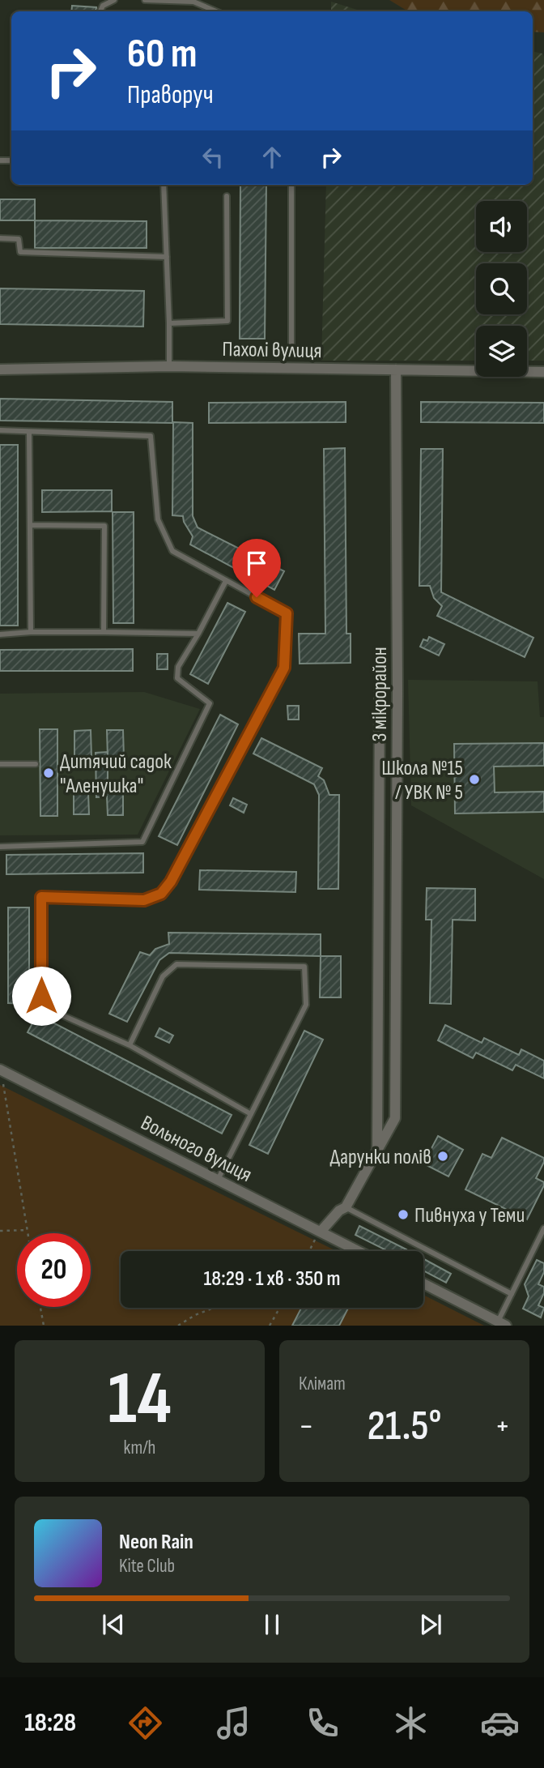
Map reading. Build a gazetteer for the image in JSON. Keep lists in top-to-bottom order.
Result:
{
  "streets": {
    "street": ["Пахолі вулиця", "3 мікрорайон", "Вольного вулиця"]
  },
  "crossings": [
    ["Пахолі вулиця", "3 мікрорайон"],
    ["3 мікрорайон", "Вольного вулиця"]
  ],
  "places": [
    "Дитячий садок \"Аленушка\"",
    "Школа №15 / УВК № 5",
    "Дарунки полів",
    "Пивнуха у Теми"
  ],
  "page": {
    "turn": ["60 m", "Праворуч"],
    "limit": "20",
    "trip": "18:29 · 1 хв · 350 m",
    "tile": [
      ["14", "km/h"],
      "Клімат"
    ],
    "heat": ["−", "21.5°", "+"],
    "song": ["Neon Rain", "Kite Club"],
    "tabs": "18:28"
  }
}
